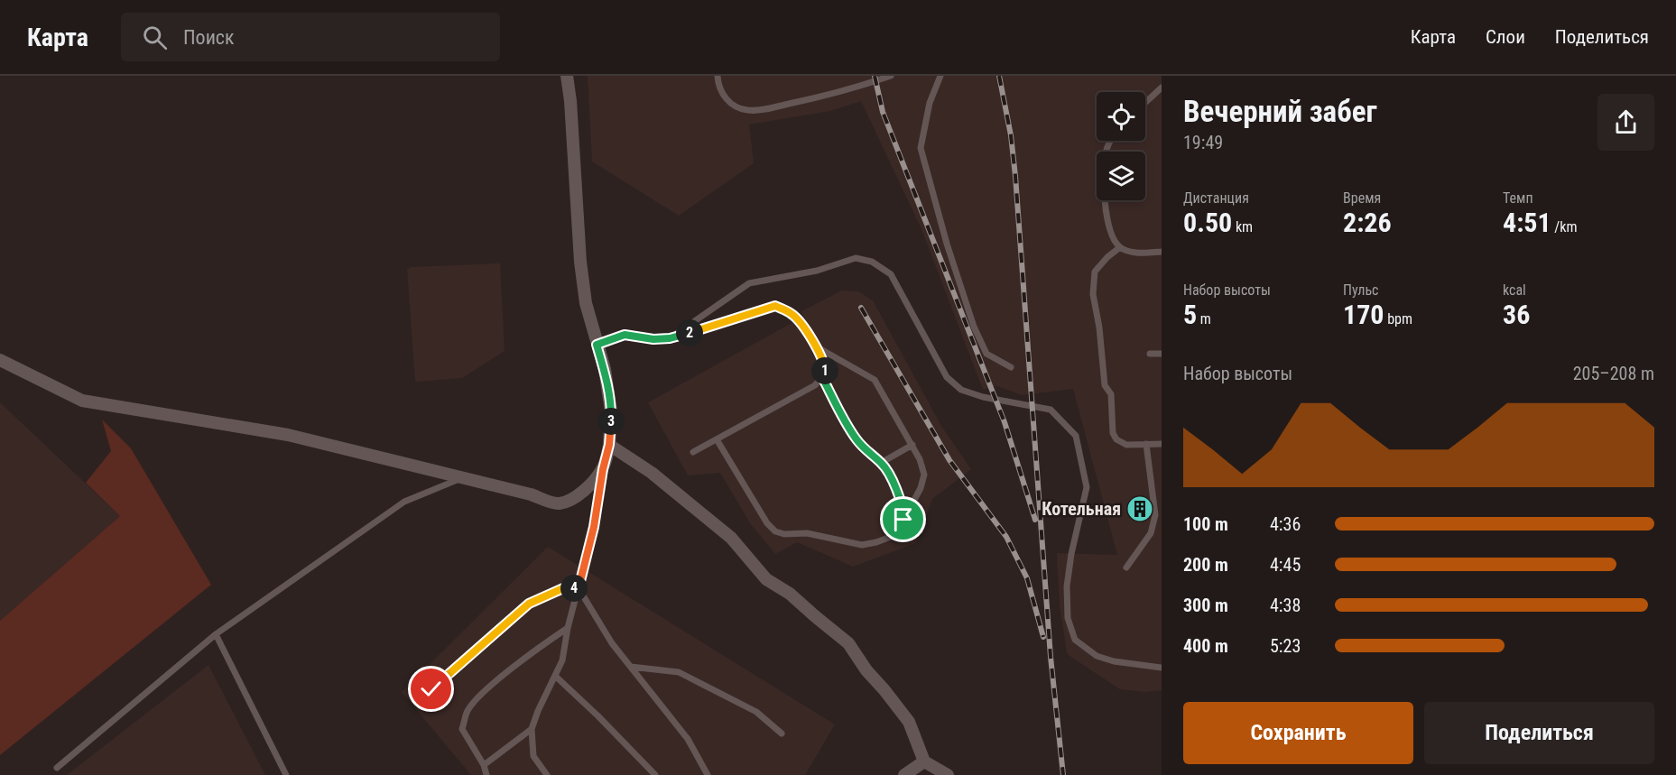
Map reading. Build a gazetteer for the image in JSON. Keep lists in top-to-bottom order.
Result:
{
  "places": {
    "building": ["Котельная"]
  },
  "page": {
    "header": "Карта",
    "search": "Поиск",
    "nav": ["Карта", "Слои", "Поделиться"],
    "heading": ["Вечерний забег", "19:49"],
    "stats": [
      ["Дистанция", "0.50 km"],
      ["Время", "2:26"],
      ["Темп", "4:51 /km"],
      ["Набор высоты", "5 m"],
      ["Пульс", "170 bpm"],
      ["kcal", "36"]
    ],
    "pins": [
      "2",
      "1",
      "3",
      "4"
    ],
    "chart": ["Набор высоты", "205–208 m"],
    "list": [
      {
        "name": "100 m",
        "note": "4:36"
      },
      {
        "name": "200 m",
        "note": "4:45"
      },
      {
        "name": "300 m",
        "note": "4:38"
      },
      {
        "name": "400 m",
        "note": "5:23"
      }
    ],
    "buttons": ["Сохранить", "Поделиться"]
  }
}
